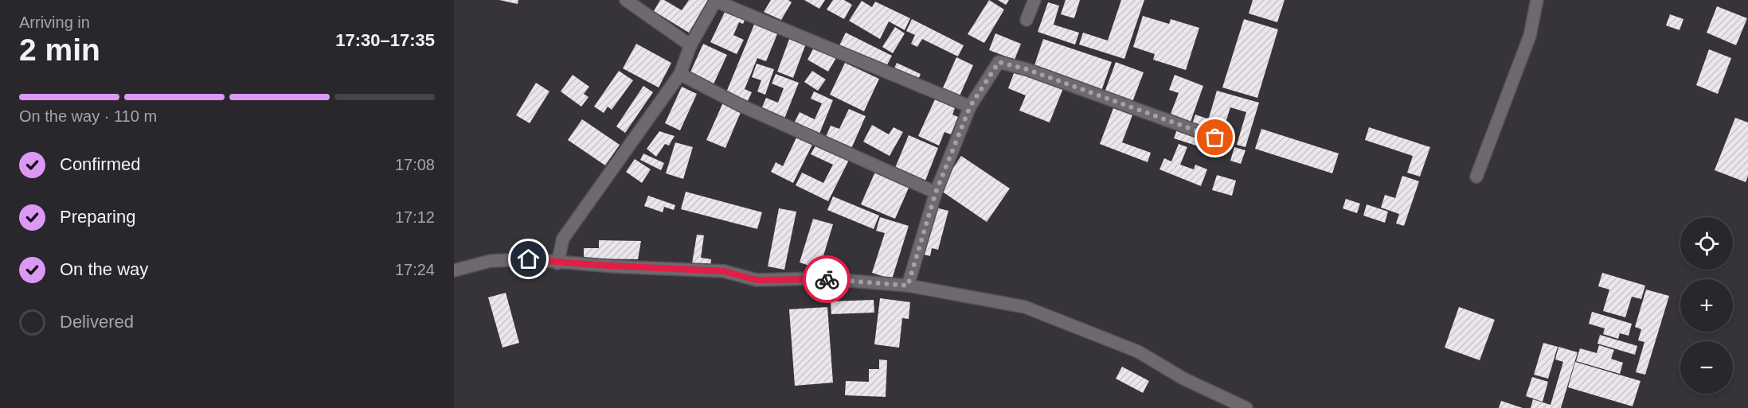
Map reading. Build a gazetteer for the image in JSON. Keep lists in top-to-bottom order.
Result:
{
  "page": {
    "heading": ["2 min", "Arriving in", "17:30–17:35"],
    "bar": "On the way · 110 m",
    "list": [
      ["Confirmed", "17:08"],
      ["Preparing", "17:12"],
      ["On the way", "17:24"],
      "Delivered"
    ],
    "map_buttons": ["+", "−"]
  }
}
